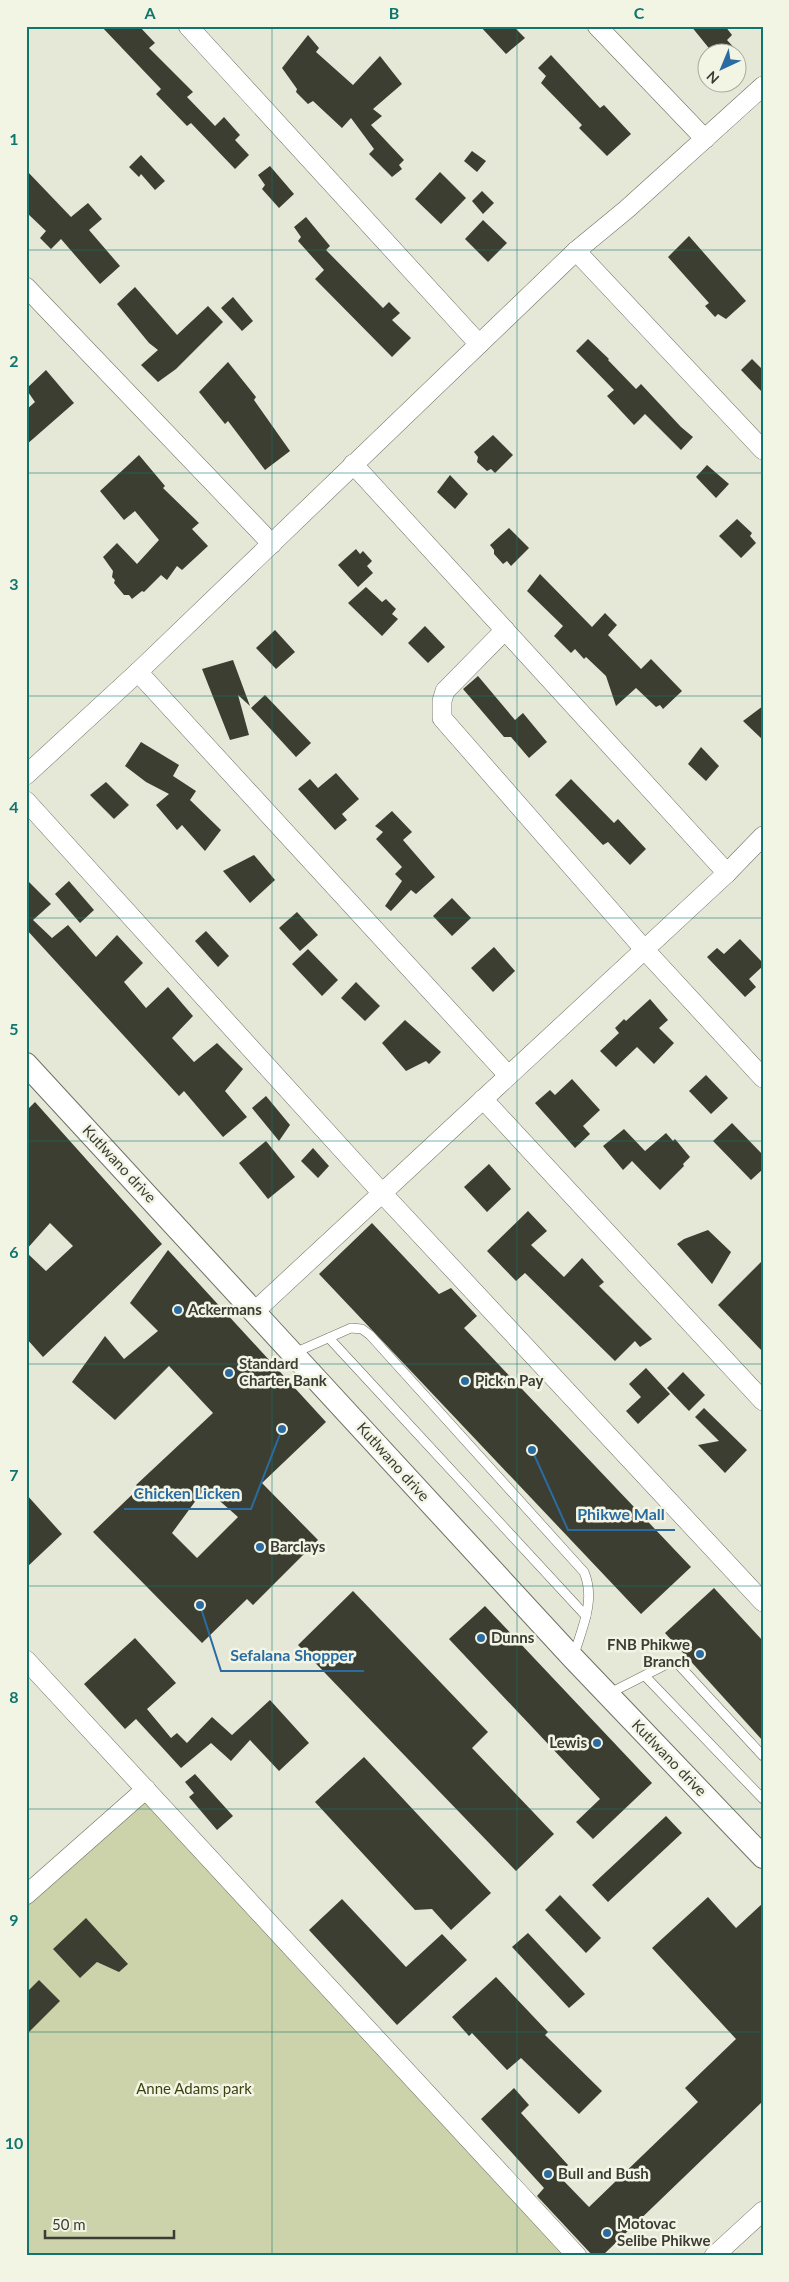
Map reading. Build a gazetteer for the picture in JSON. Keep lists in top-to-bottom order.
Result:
{
  "streets": {
    "street": ["Kutlwano drive"]
  },
  "parks": ["Anne Adams park"],
  "places": [
    "Ackermans",
    "Standard Charter Bank",
    "Pick n Pay",
    "Chicken Licken",
    "Phikwe Mall",
    "Barclays",
    "Sefalana Shopper",
    "Dunns",
    "FNB Phikwe Branch",
    "Lewis",
    "Bull and Bush",
    "Motovac Selibe Phikwe"
  ],
  "scale_bar": "50 m",
  "north": "bottom left",
  "grid": {
    "columns": ["A", "B", "C"],
    "rows": [
      "1",
      "2",
      "3",
      "4",
      "5",
      "6",
      "7",
      "8",
      "9",
      "10"
    ]
  }
}
